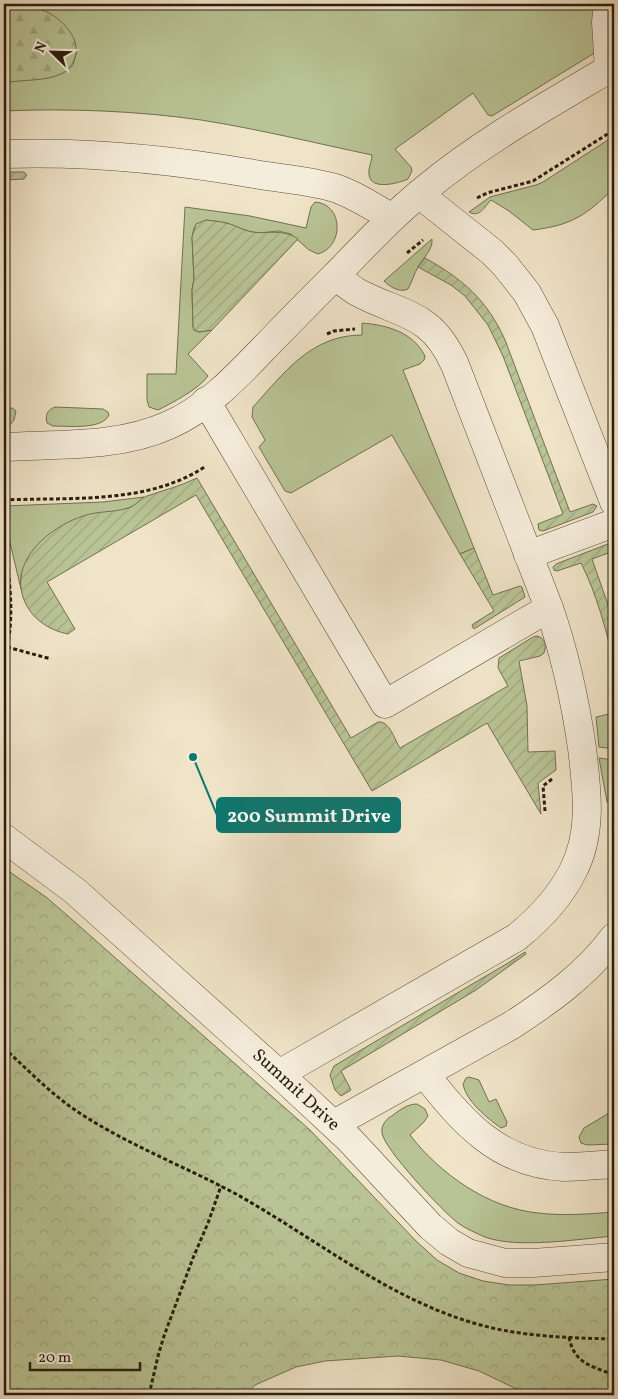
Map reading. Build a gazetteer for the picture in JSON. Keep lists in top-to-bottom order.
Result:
{
  "streets": {
    "street": ["Summit Drive"]
  },
  "places": ["200 Summit Drive"],
  "scale_bar": "20 m",
  "north": "top left"
}
